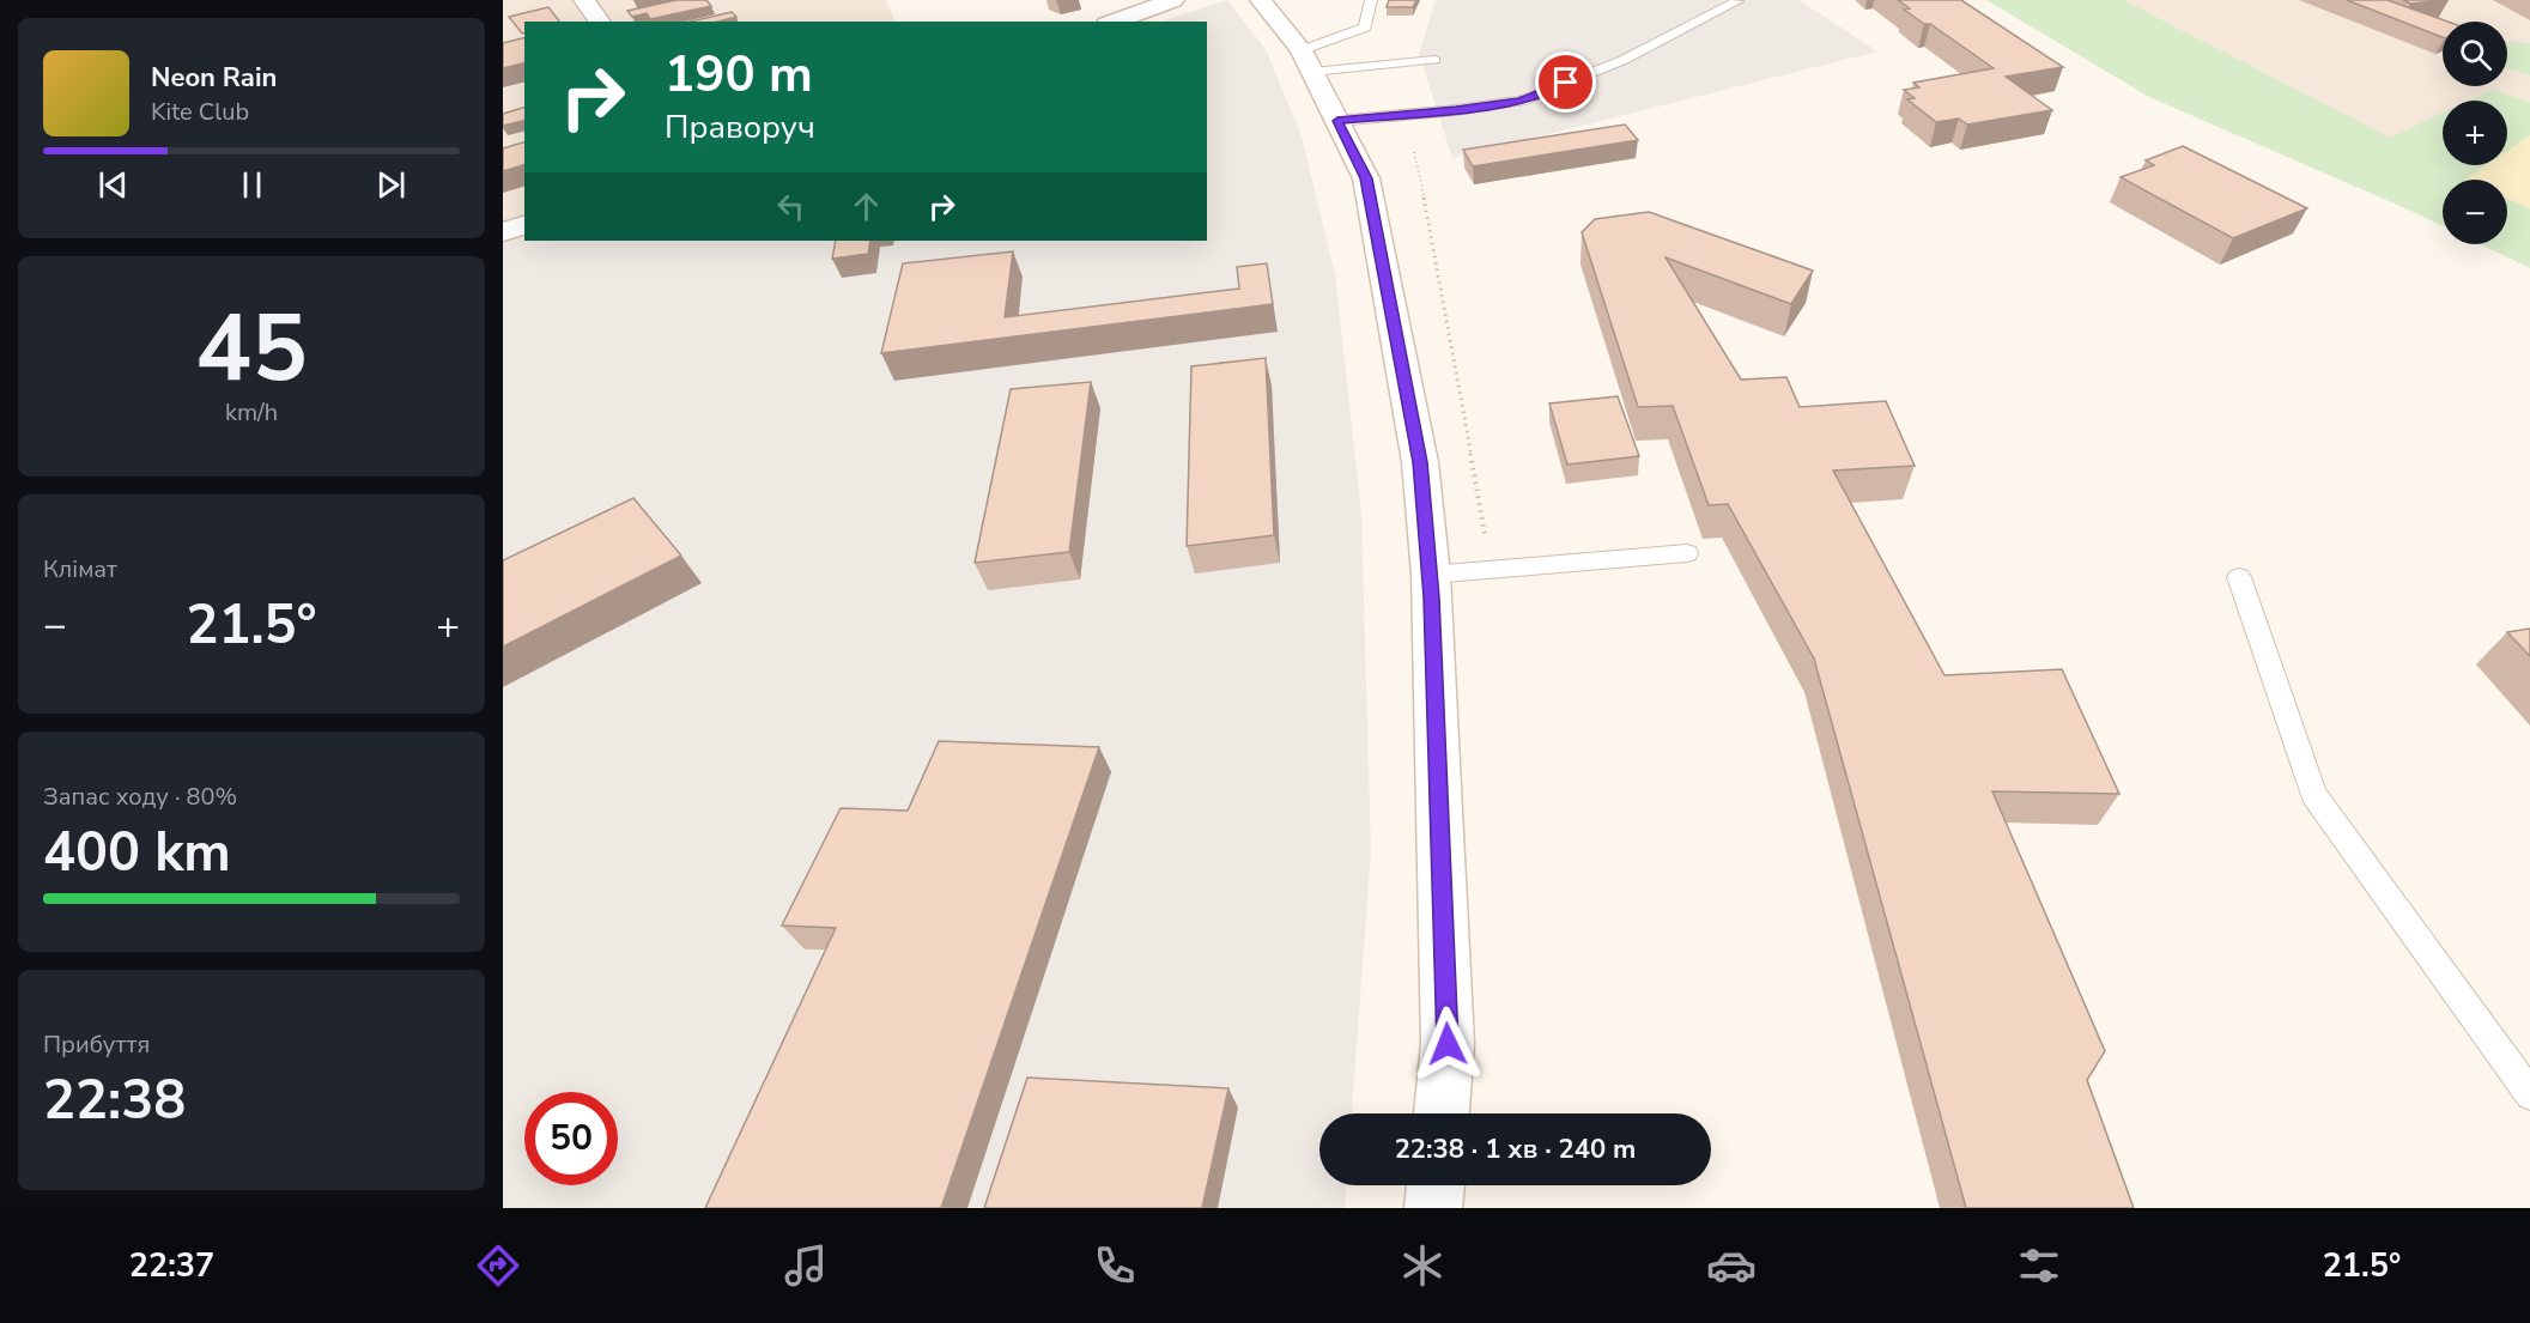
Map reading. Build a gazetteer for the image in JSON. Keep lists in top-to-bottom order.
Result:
{
  "page": {
    "map_buttons": ["+", "−"],
    "turn": ["190 m", "Праворуч"],
    "song": ["Neon Rain", "Kite Club"],
    "tile": [
      ["45", "km/h"],
      "Клімат",
      ["Запас ходу · 80%", "400 km"],
      ["Прибуття", "22:38"]
    ],
    "heat": ["−", "21.5°", "+"],
    "limit": "50",
    "trip": "22:38 · 1 хв · 240 m",
    "tabs": ["22:37", "21.5°"]
  }
}
